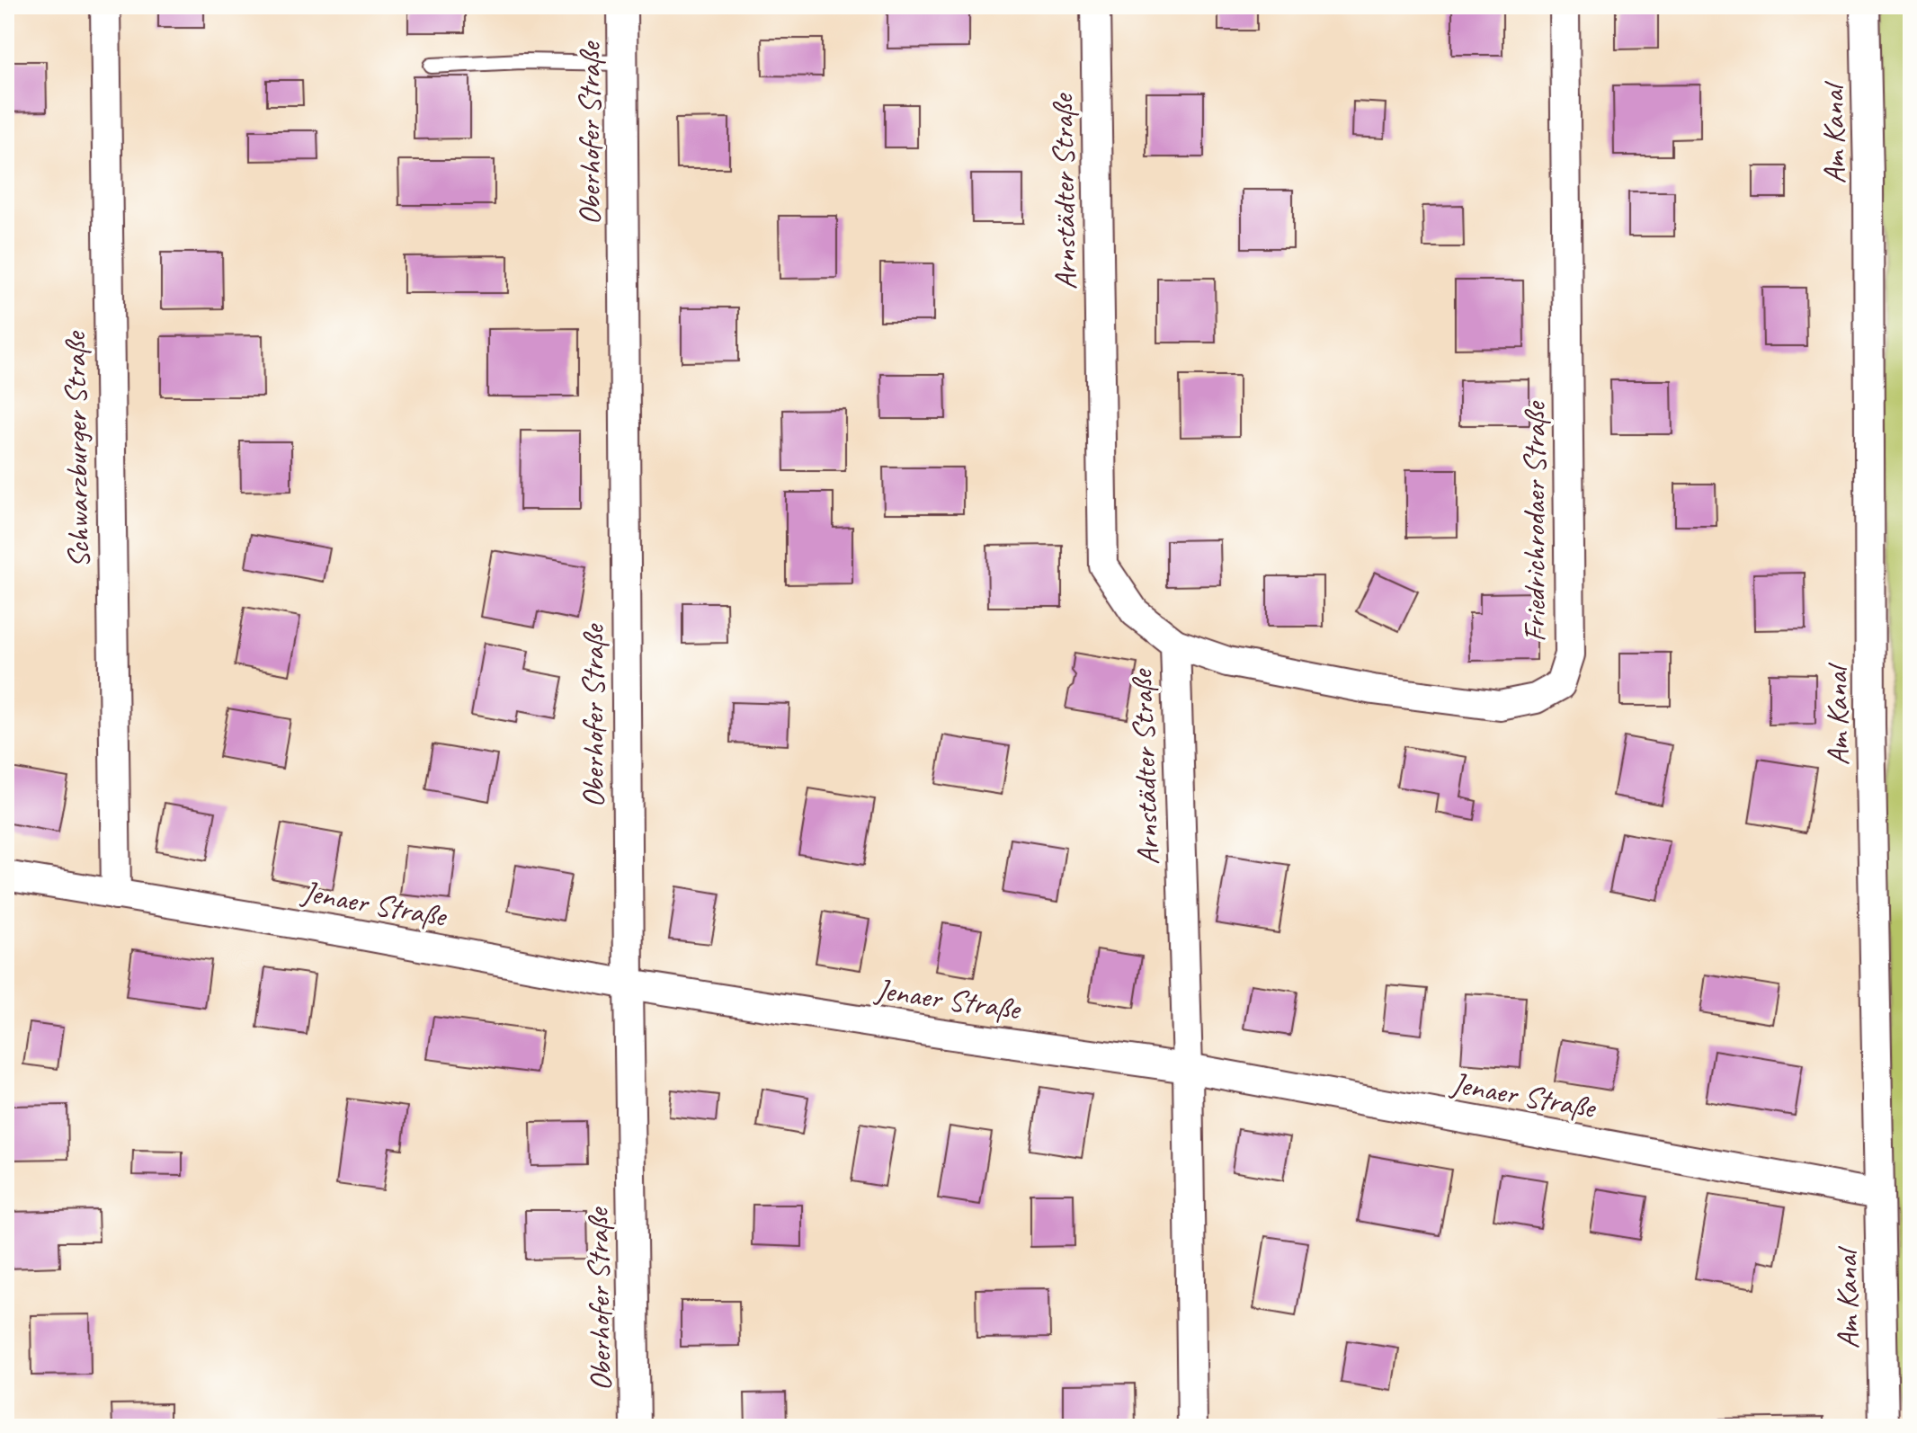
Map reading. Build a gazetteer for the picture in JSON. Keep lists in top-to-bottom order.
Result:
{
  "streets": {
    "street": [
      "Oberhofer Straße",
      "Am Kanal",
      "Arnstädter Straße",
      "Schwarzburger Straße",
      "Friedrichrodaer Straße",
      "Jenaer Straße"
    ]
  },
  "crossings": [
    ["Oberhofer Straße", "Jenaer Straße"],
    ["Am Kanal", "Jenaer Straße"],
    ["Arnstädter Straße", "Friedrichrodaer Straße"],
    ["Arnstädter Straße", "Jenaer Straße"],
    ["Schwarzburger Straße", "Jenaer Straße"]
  ]
}
